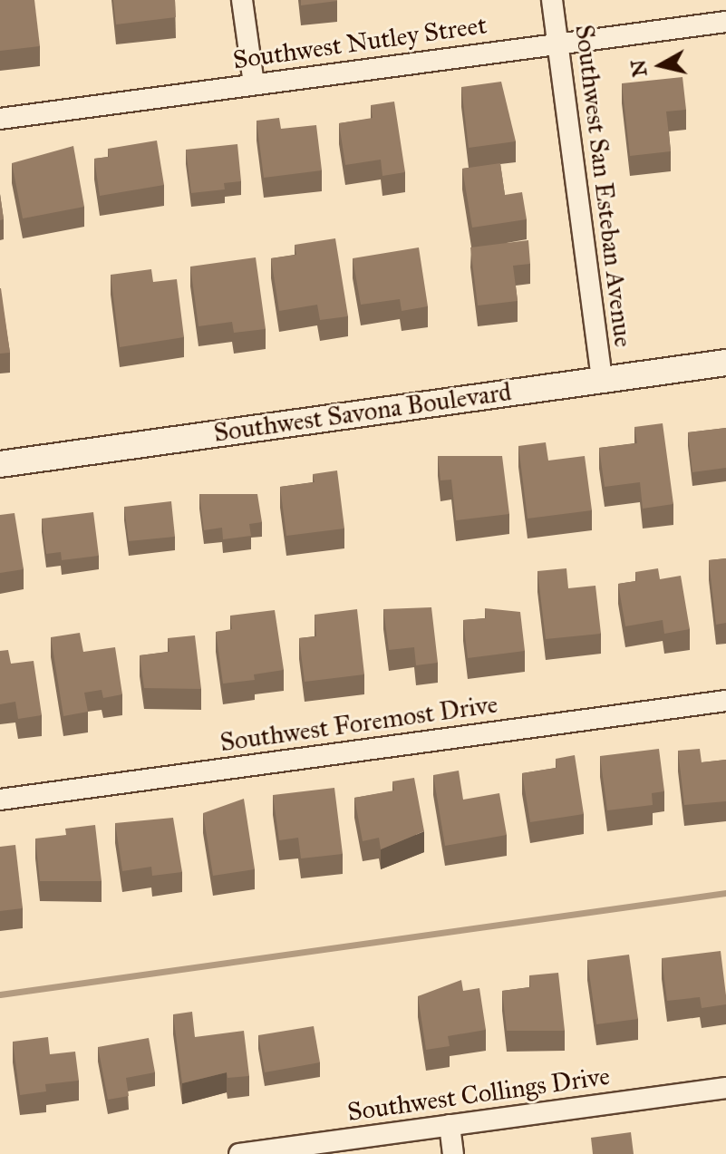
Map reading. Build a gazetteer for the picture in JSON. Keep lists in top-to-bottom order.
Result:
{
  "streets": {
    "street": [
      "Southwest Nutley Street",
      "Southwest San Esteban Avenue",
      "Southwest Savona Boulevard",
      "Southwest Foremost Drive",
      "Southwest Collings Drive"
    ]
  },
  "crossings": [
    ["Southwest Nutley Street", "Southwest San Esteban Avenue"],
    ["Southwest San Esteban Avenue", "Southwest Savona Boulevard"]
  ],
  "north": "left"
}
